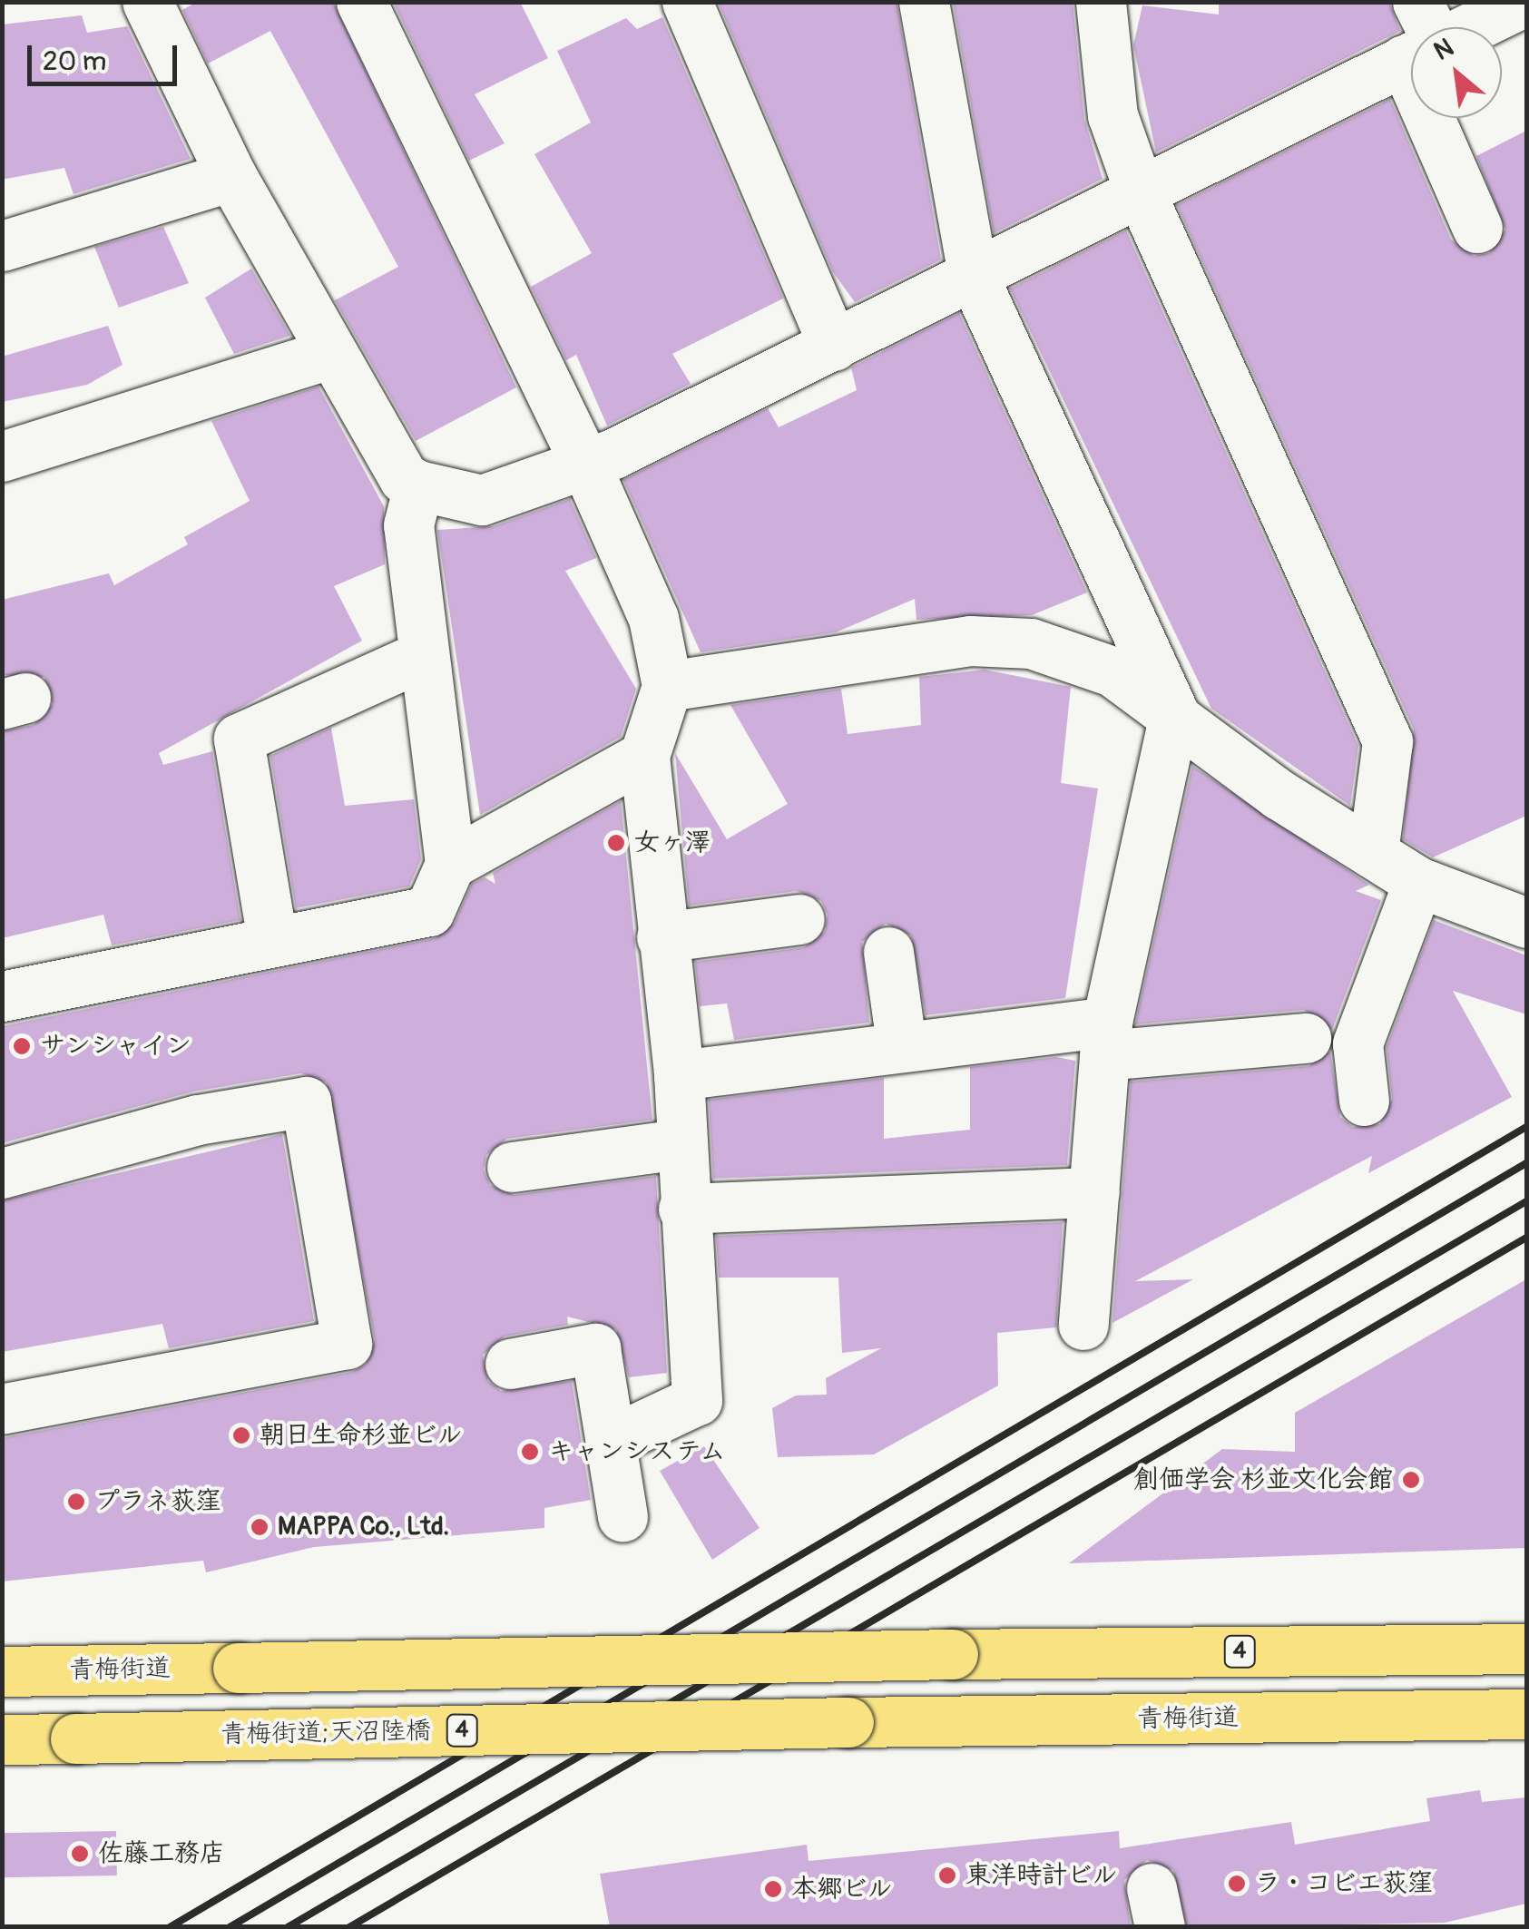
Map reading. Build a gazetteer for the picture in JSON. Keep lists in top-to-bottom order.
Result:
{
  "streets": {
    "main road": ["4", "青梅街道", "青梅街道;天沼陸橋"]
  },
  "crossings": [
    ["青梅街道", "青梅街道;天沼陸橋"]
  ],
  "places": [
    "女ヶ澤",
    "サンシャイン",
    "朝日生命杉並ビル",
    "キャンシステム",
    "創価学会 杉並文化会館",
    "プラネ荻窪",
    "MAPPA Co., Ltd.",
    "佐藤工務店",
    "東洋時計ビル",
    "ラ・コビエ荻窪",
    "本郷ビル"
  ],
  "scale_bar": "20 m",
  "north": "top left"
}
